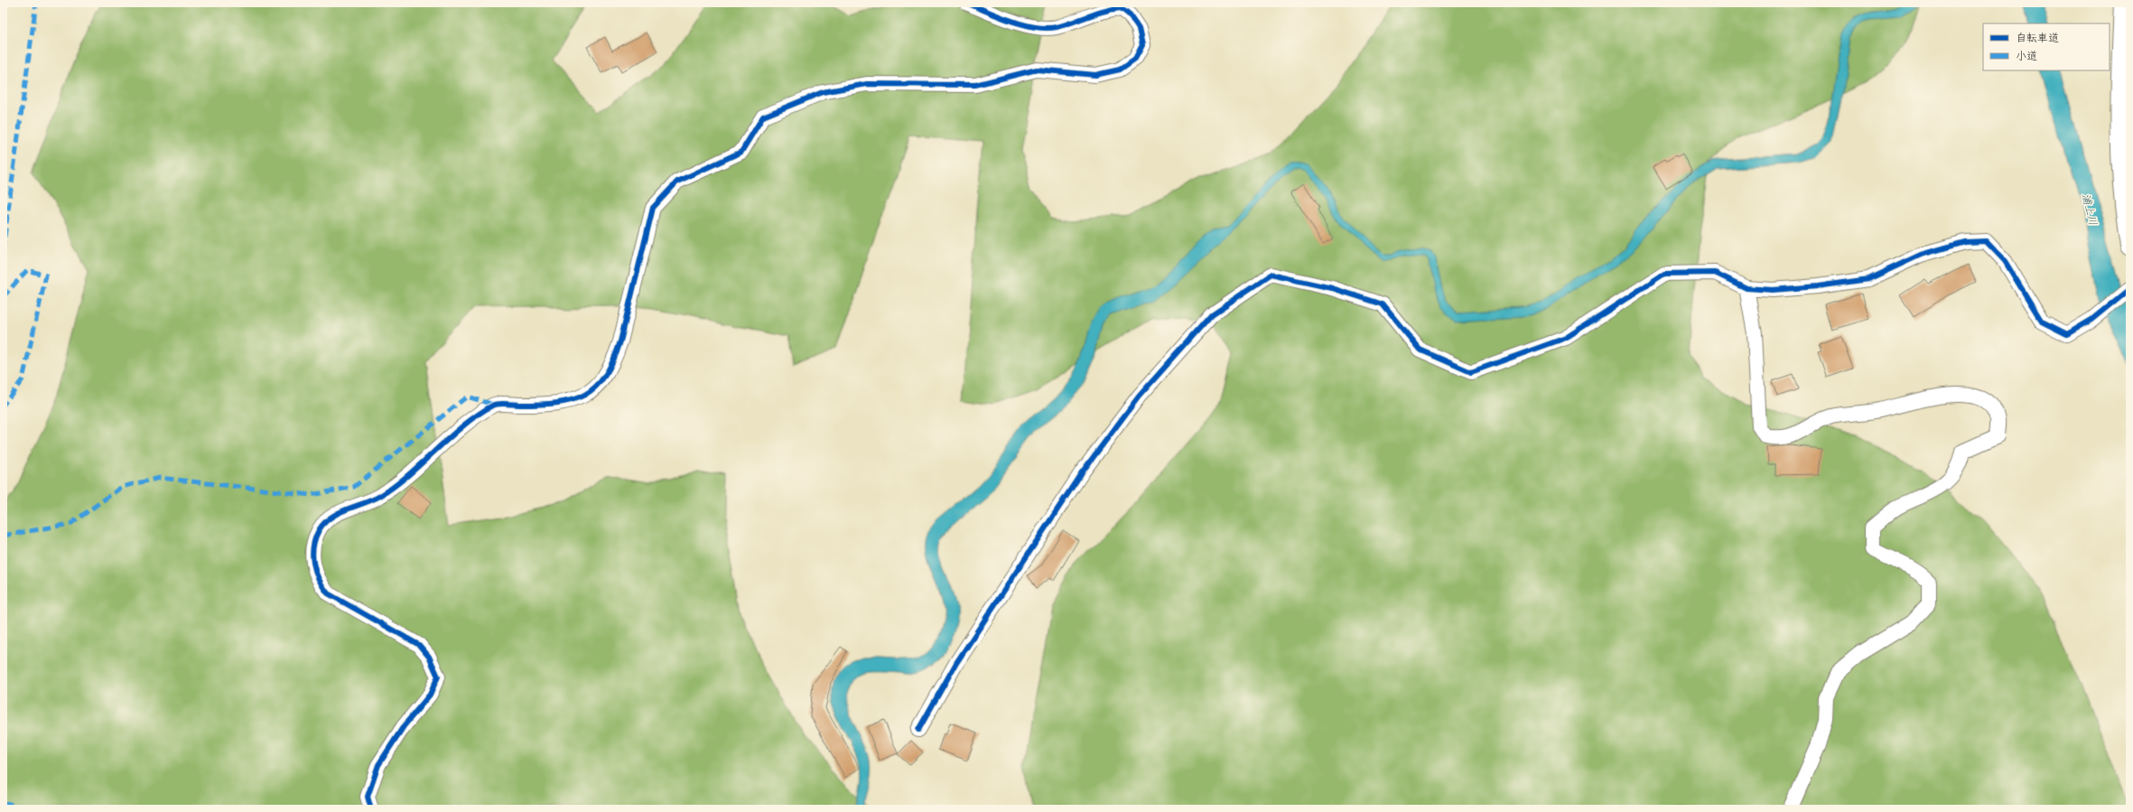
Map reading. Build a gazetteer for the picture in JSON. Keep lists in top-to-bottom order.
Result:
{
  "water": ["浦上川"],
  "legend": ["自転車道", "小道"]
}
